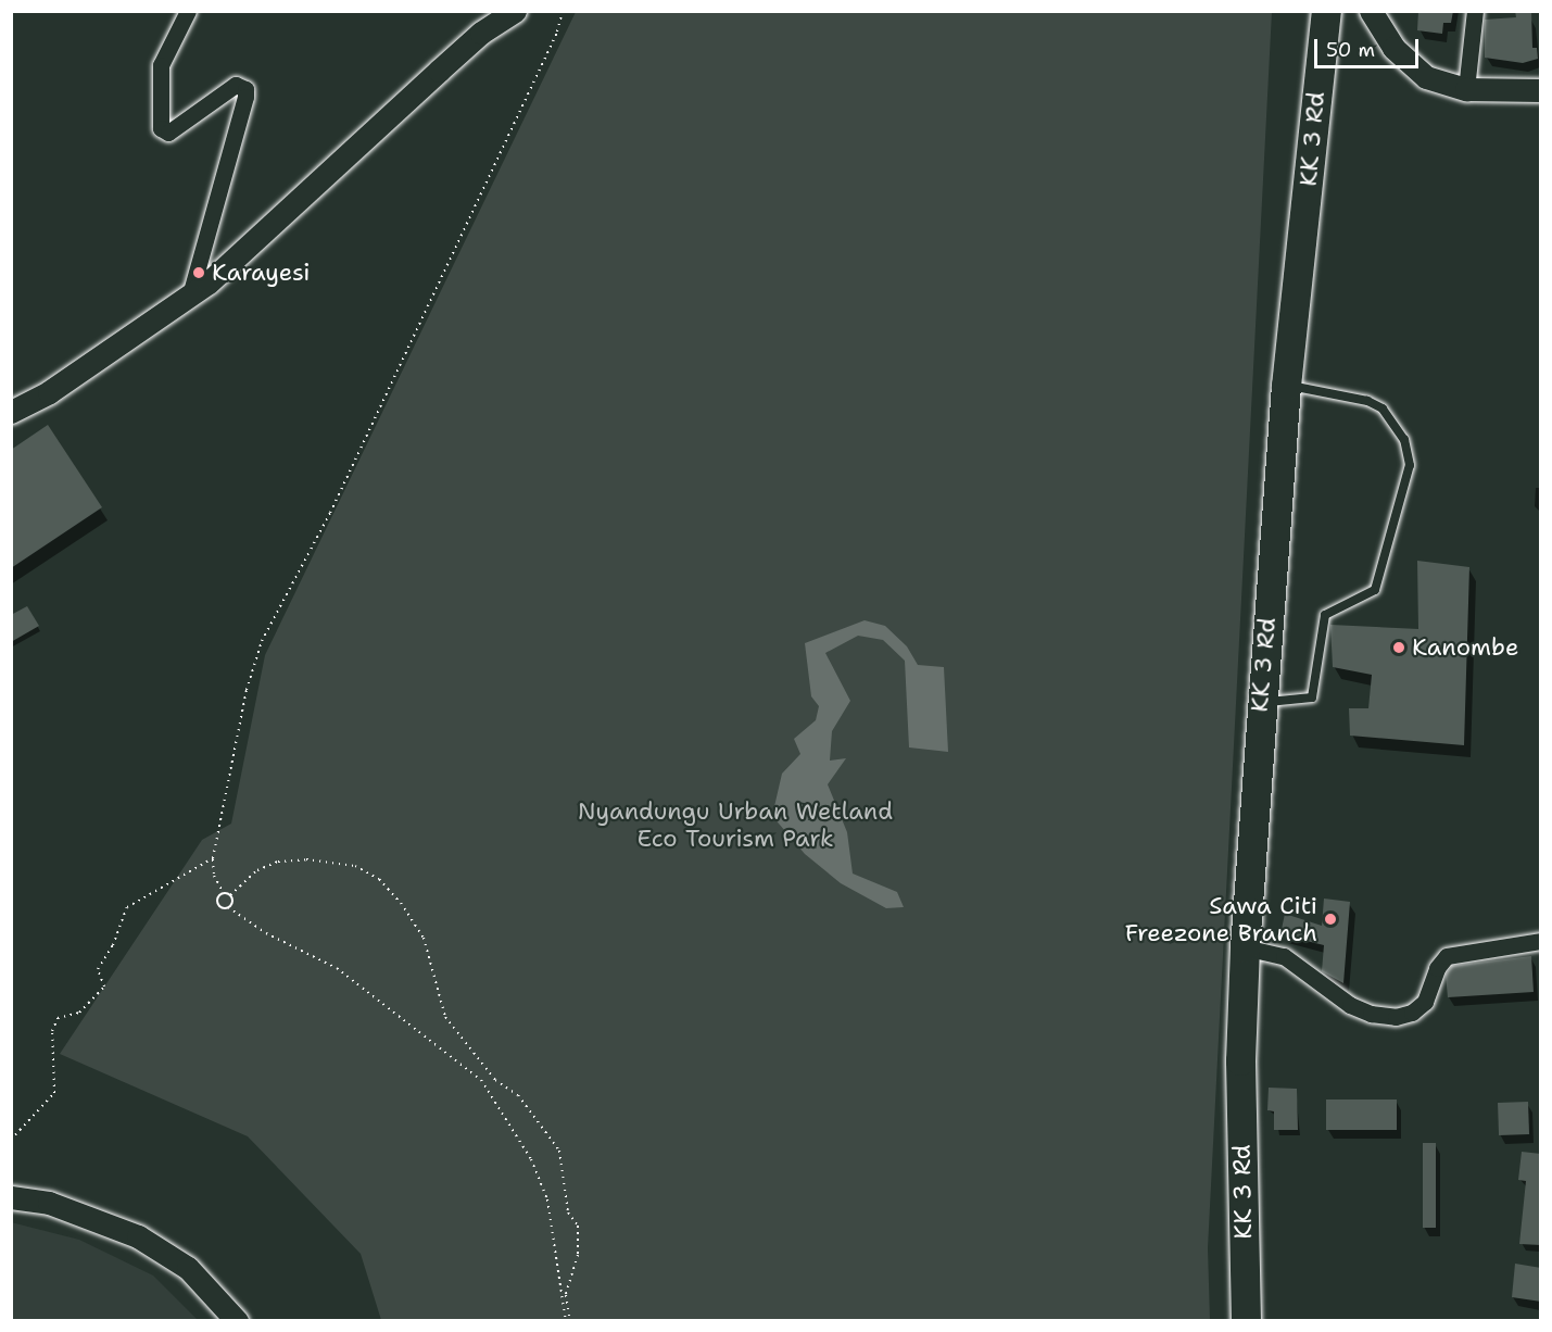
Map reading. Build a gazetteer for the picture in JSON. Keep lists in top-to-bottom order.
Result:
{
  "streets": {
    "highway": ["KK 3 Rd"]
  },
  "parks": ["Nyandungu Urban Wetland Eco Tourism Park"],
  "places": ["Karayesi", "Kanombe", "Sawa Citi Freezone Branch"],
  "scale_bar": "50 m"
}
